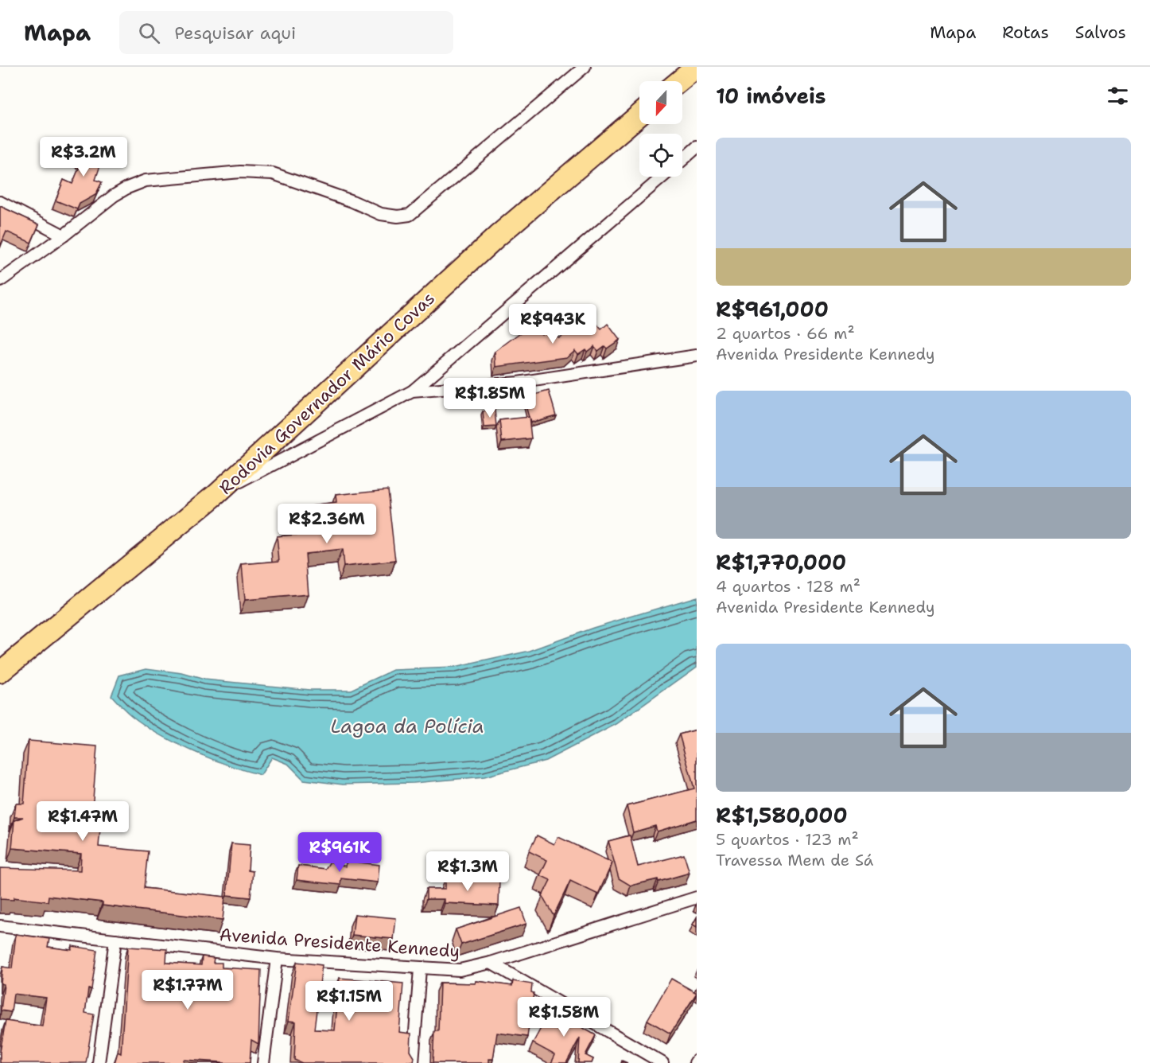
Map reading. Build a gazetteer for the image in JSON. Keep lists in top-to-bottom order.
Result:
{
  "streets": {
    "highway": ["Rodovia Governador Mário Covas"],
    "street": ["Avenida Presidente Kennedy"]
  },
  "water": ["Lagoa da Polícia"],
  "north": "bottom",
  "page": {
    "header": "Mapa",
    "search": "Pesquisar aqui",
    "nav": ["Mapa", "Rotas", "Salvos"],
    "heading": "10 imóveis",
    "list": [
      {
        "name": "R$961,000",
        "note": "2 quartos · 66 m² · Avenida Presidente Kennedy"
      },
      {
        "name": "R$1,770,000",
        "note": "4 quartos · 128 m² · Avenida Presidente Kennedy"
      },
      {
        "name": "R$1,580,000",
        "note": "5 quartos · 123 m² · Travessa Mem de Sá"
      }
    ],
    "price": [
      "R$3.2M",
      "R$943K",
      "R$1.85M",
      "R$2.36M",
      "R$1.47M",
      "R$961K",
      "R$1.3M",
      "R$1.77M",
      "R$1.15M",
      "R$1.58M"
    ]
  }
}
